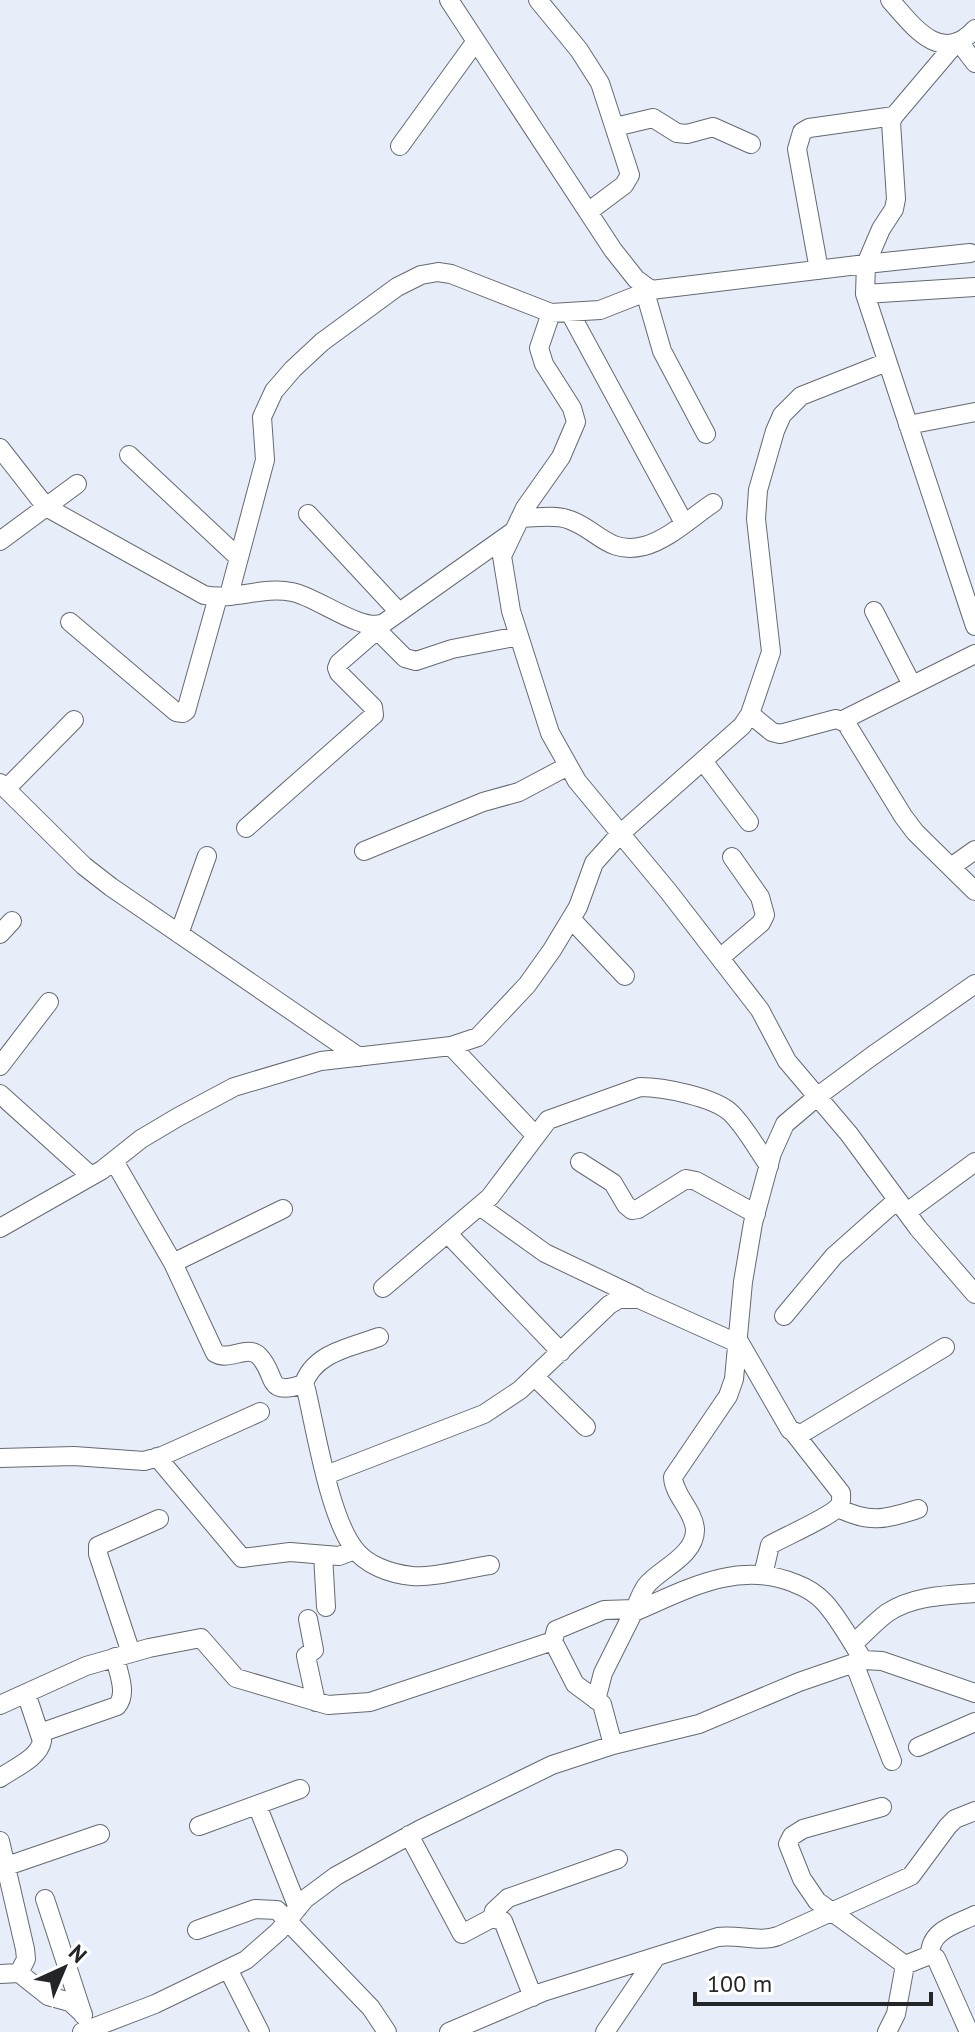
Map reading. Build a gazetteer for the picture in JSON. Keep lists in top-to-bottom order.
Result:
{
  "scale_bar": "100 m",
  "north": "top right"
}
